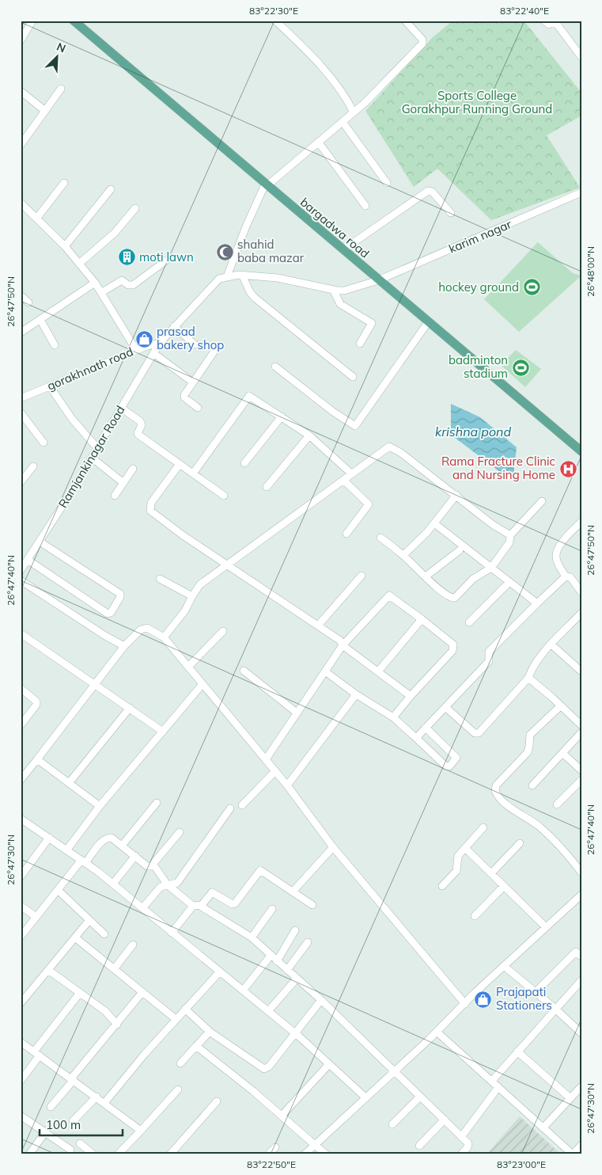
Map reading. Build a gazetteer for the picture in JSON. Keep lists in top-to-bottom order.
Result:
{
  "streets": {
    "main road": ["bargadwa road"],
    "street": ["karim nagar", "gorakhnath road", "Ramjankinagar Road"]
  },
  "crossings": [
    ["bargadwa road", "karim nagar"],
    ["gorakhnath road", "Ramjankinagar Road"]
  ],
  "water": ["krishna pond"],
  "parks": ["Sports College Gorakhpur Running Ground"],
  "places": {
    "mosque": ["shahid baba mazar"],
    "building": ["moti lawn"],
    "sports": ["hockey ground", "badminton stadium"],
    "shop": ["prasad bakery shop", "Prajapati Stationers"],
    "hospital": ["Rama Fracture Clinic and Nursing Home"]
  },
  "scale_bar": "100 m",
  "north": "top right",
  "coordinates": [
    "83°22'30\"E",
    "83°22'40\"E",
    "26°48'00\"N",
    "26°47'50\"N",
    "26°47'40\"N",
    "26°47'30\"N",
    "83°22'50\"E",
    "83°23'00\"E"
  ]
}
